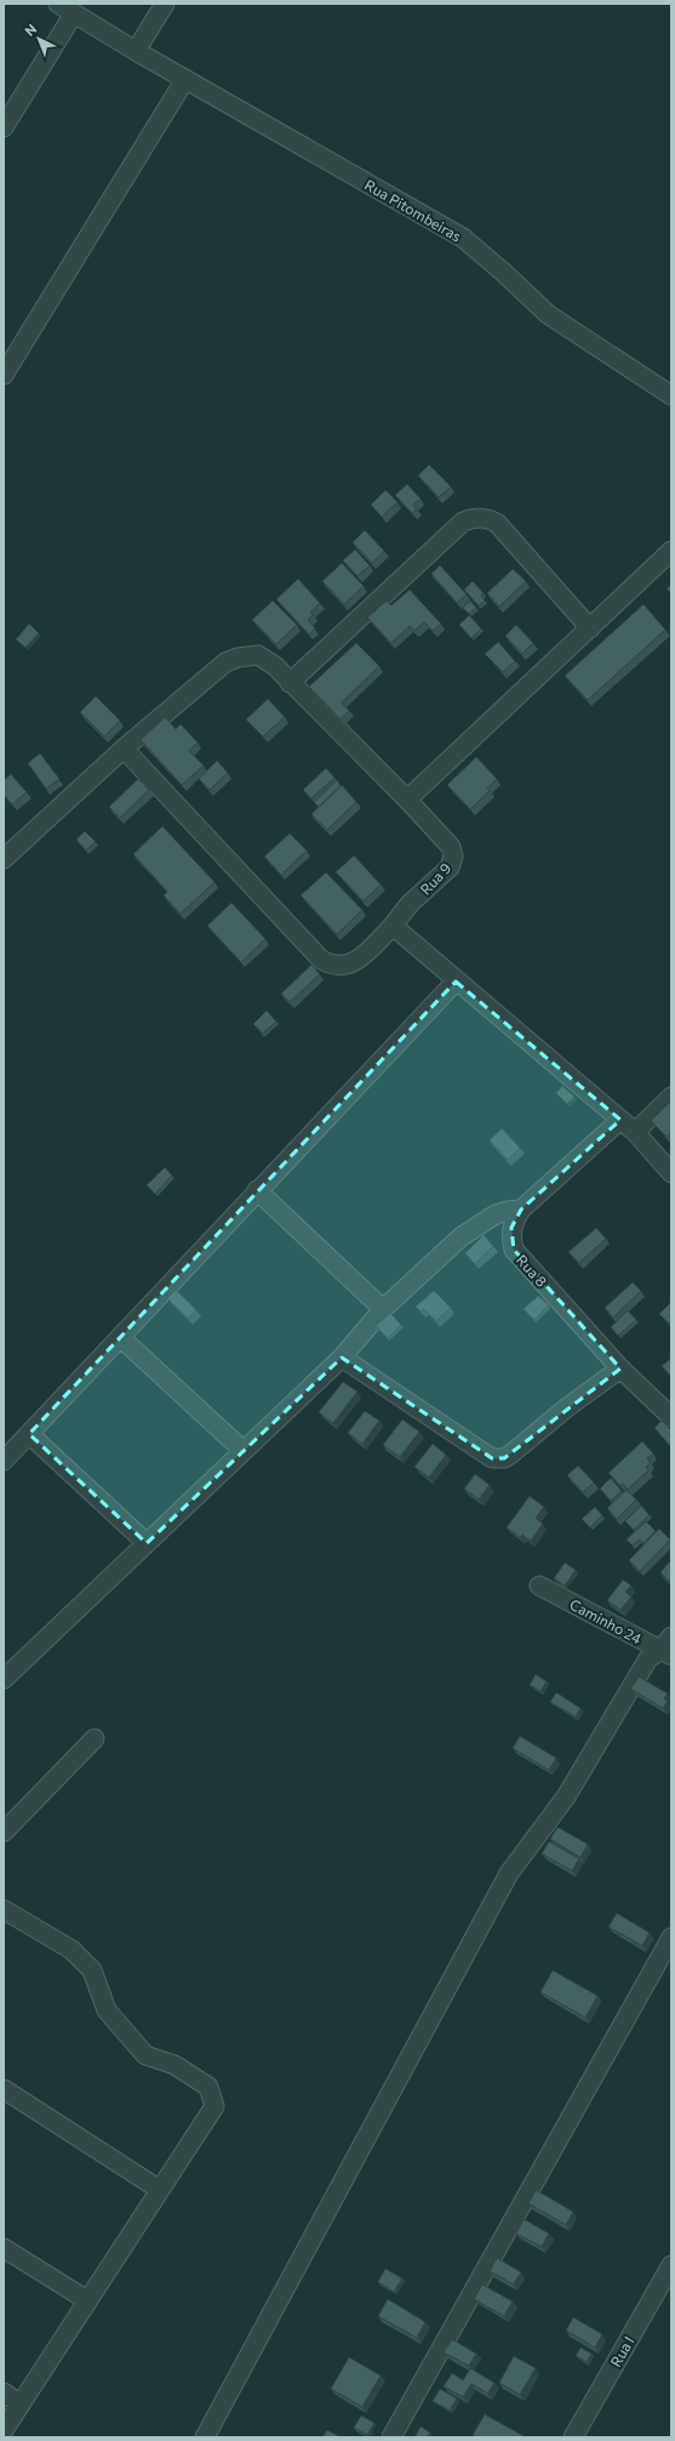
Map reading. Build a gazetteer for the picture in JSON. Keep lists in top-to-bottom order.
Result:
{
  "streets": {
    "street": [
      "Rua Pitombeiras",
      "Rua 9",
      "Rua 8",
      "Caminho 24",
      "Rua I"
    ]
  },
  "north": "top left"
}
